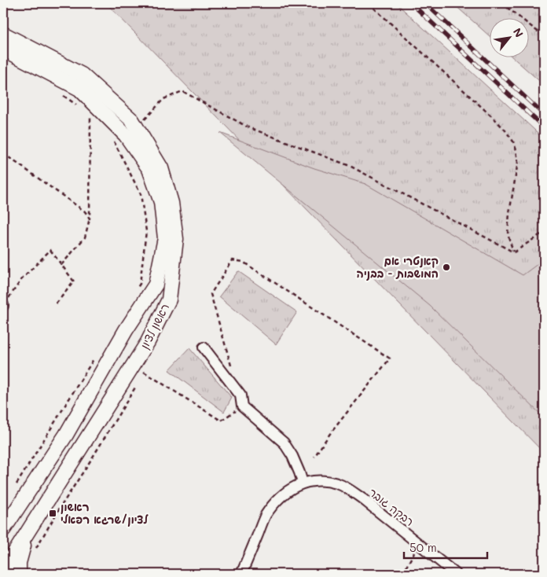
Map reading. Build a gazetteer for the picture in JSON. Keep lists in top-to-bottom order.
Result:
{
  "streets": {
    "main road": ["ראשון לציון"],
    "street": ["רבקה גובר"]
  },
  "places": {
    "other": ["קאנטרי אם המושבות - בבניה"],
    "transit": ["ראשון לציון/שרגא רפאלי"]
  },
  "scale_bar": "50 m",
  "north": "top right"
}
